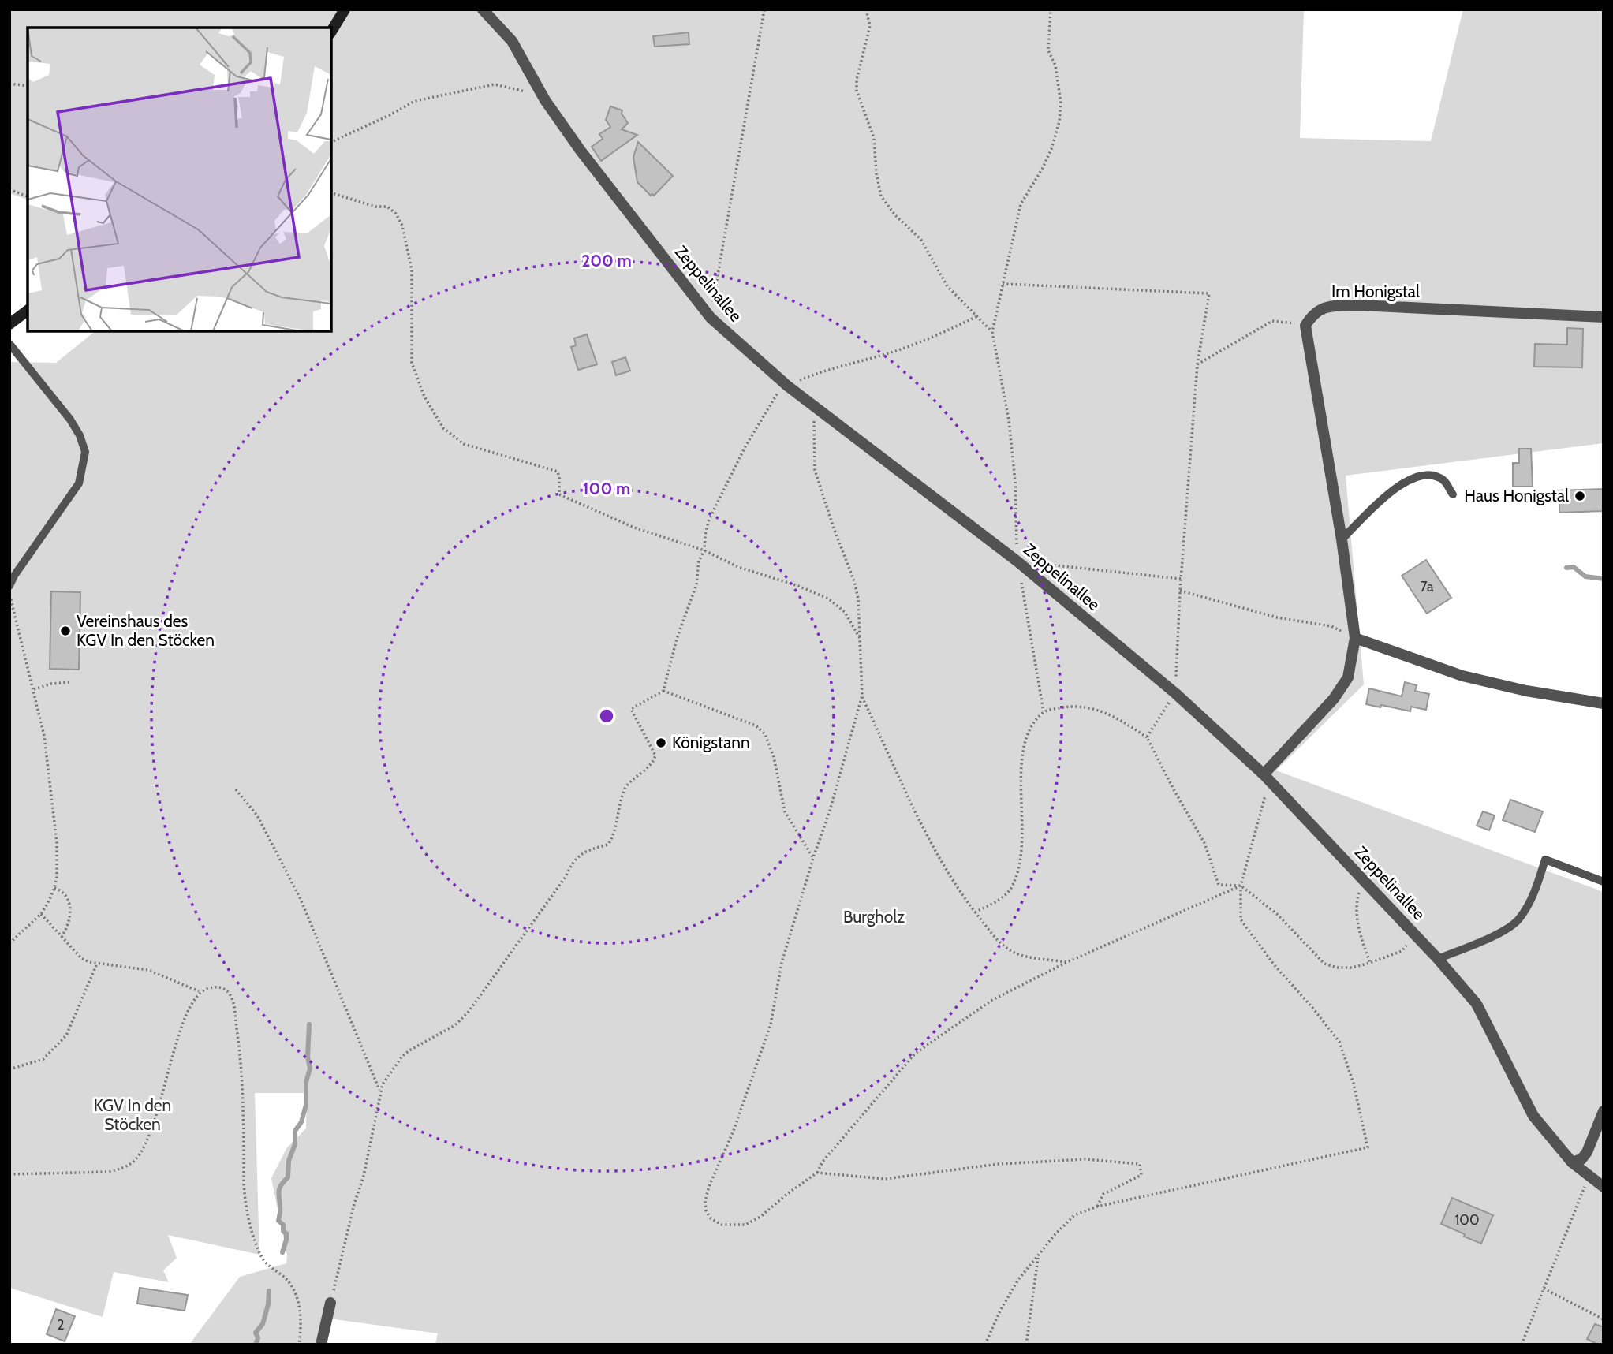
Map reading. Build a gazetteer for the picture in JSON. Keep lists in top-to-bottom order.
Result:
{
  "streets": {
    "street": ["Zeppelinallee", "Im Honigstal"]
  },
  "parks": ["Burgholz", "KGV In den Stöcken"],
  "places": ["Haus Honigstal", "Vereinshaus des KGV In den Stöcken", "Königstann"],
  "house_numbers": ["7a", "100", "2"],
  "rings": ["200 m", "100 m"]
}
